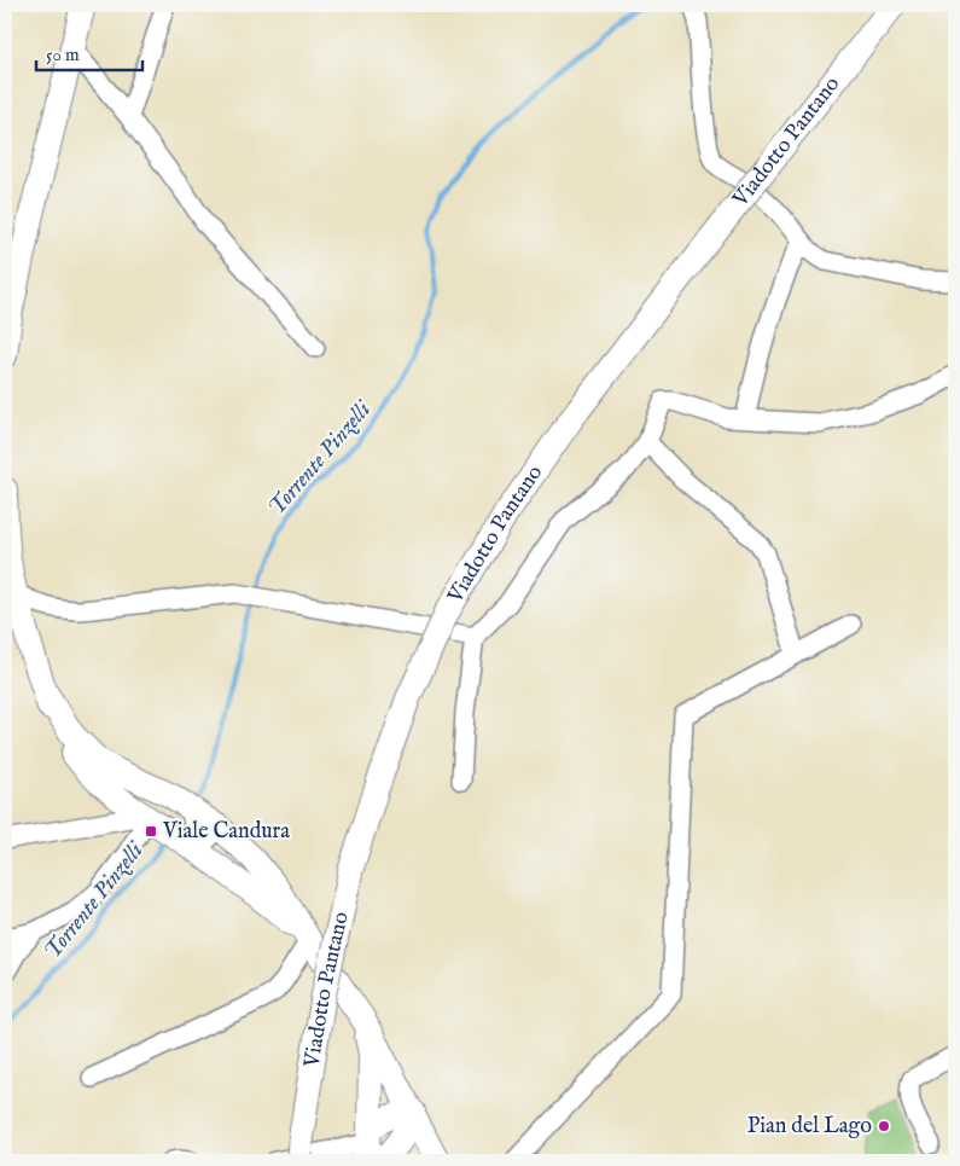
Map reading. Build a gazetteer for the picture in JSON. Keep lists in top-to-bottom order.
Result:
{
  "streets": {
    "main road": ["Viadotto Pantano"]
  },
  "water": ["Torrente Pinzelli"],
  "places": {
    "transit": ["Viale Candura"],
    "other": ["Pian del Lago"]
  },
  "scale_bar": "50 m"
}
